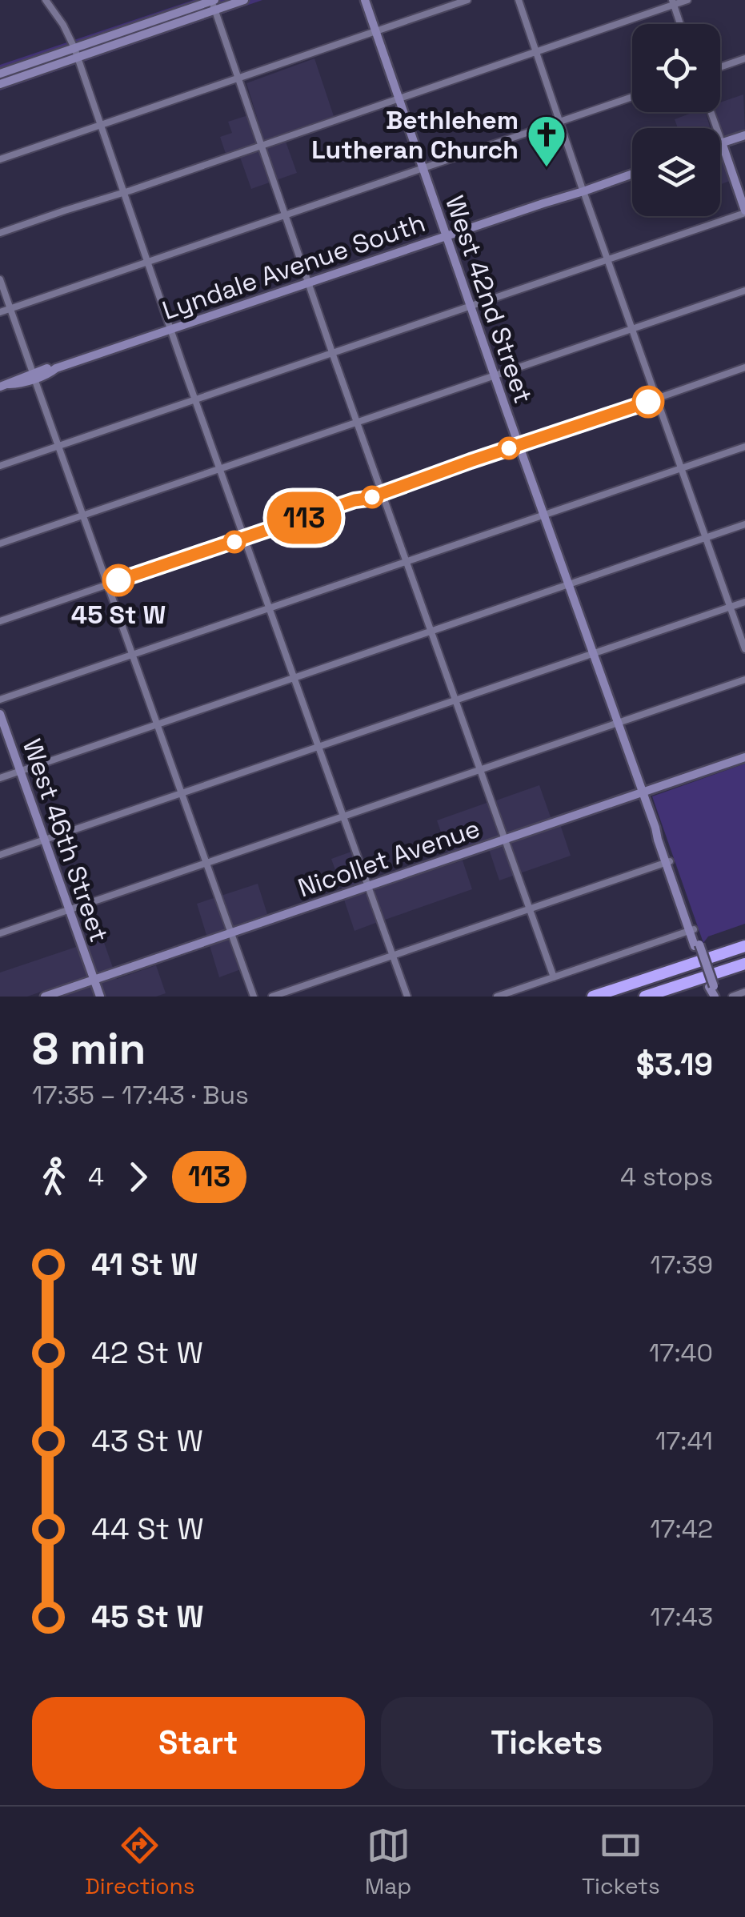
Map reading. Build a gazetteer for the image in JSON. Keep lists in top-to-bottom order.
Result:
{
  "streets": {
    "main road": [
      "Lyndale Avenue South",
      "West 42nd Street",
      "West 46th Street",
      "Nicollet Avenue"
    ]
  },
  "crossings": [
    ["Lyndale Avenue South", "West 42nd Street"],
    ["West 42nd Street", "Nicollet Avenue"],
    ["West 46th Street", "Nicollet Avenue"]
  ],
  "places": {
    "church": ["Bethlehem Lutheran Church"],
    "other": ["45 St W"]
  },
  "lines": ["bus line 113"],
  "page": {
    "on_map": "113",
    "heading": ["8 min", "17:35 – 17:43 · Bus", "$3.19"],
    "legs": ["4", "113", "4 stops"],
    "list": [
      {
        "name": "41 St W",
        "value": "17:39"
      },
      {
        "name": "42 St W",
        "value": "17:40"
      },
      {
        "name": "43 St W",
        "value": "17:41"
      },
      {
        "name": "44 St W",
        "value": "17:42"
      },
      {
        "name": "45 St W",
        "value": "17:43"
      }
    ],
    "buttons": ["Start", "Tickets"],
    "tabs": ["Directions", "Map", "Tickets"]
  }
}
